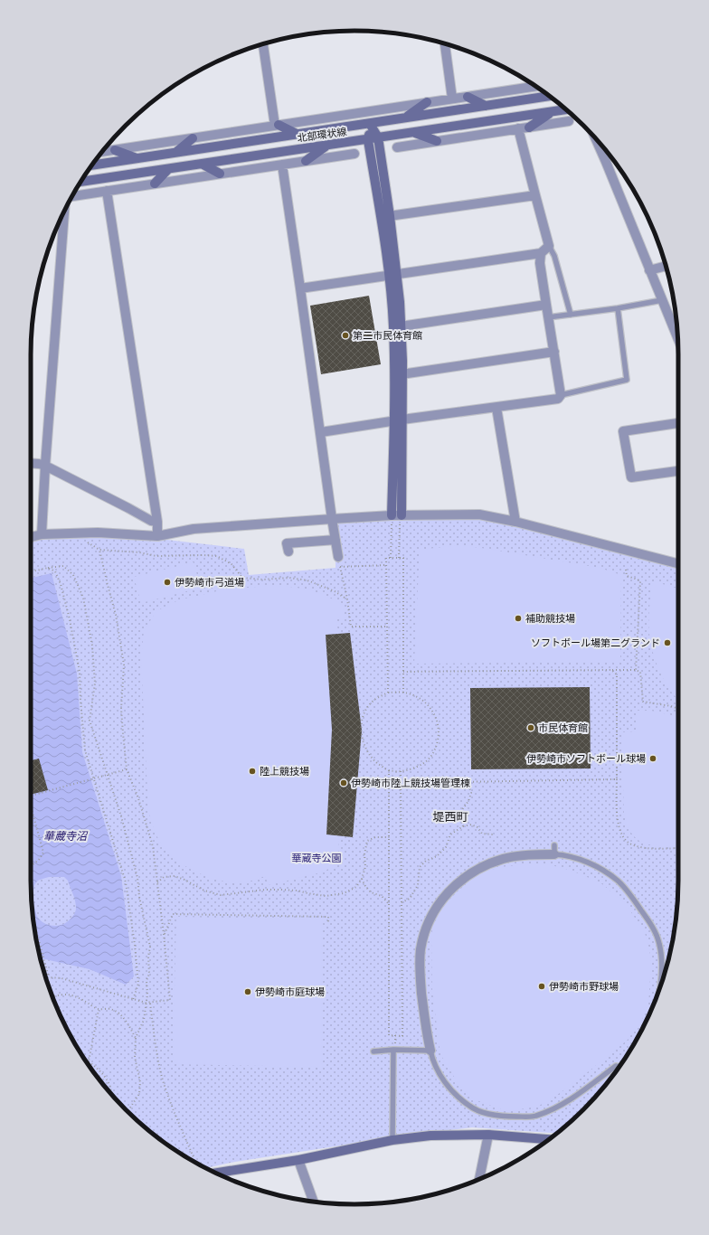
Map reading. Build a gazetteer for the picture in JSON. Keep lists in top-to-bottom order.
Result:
{
  "streets": {
    "street": ["北部環状線"]
  },
  "districts": ["堤西町"],
  "water": ["華蔵寺沼"],
  "parks": ["華蔵寺公園"],
  "places": [
    "第二市民体育館",
    "伊勢崎市弓道場",
    "補助競技場",
    "ソフトボール場第二グランド",
    "市民体育館",
    "伊勢崎市ソフトボール球場",
    "陸上競技場",
    "伊勢崎市陸上競技場管理棟",
    "伊勢崎市野球場",
    "伊勢崎市庭球場"
  ]
}
